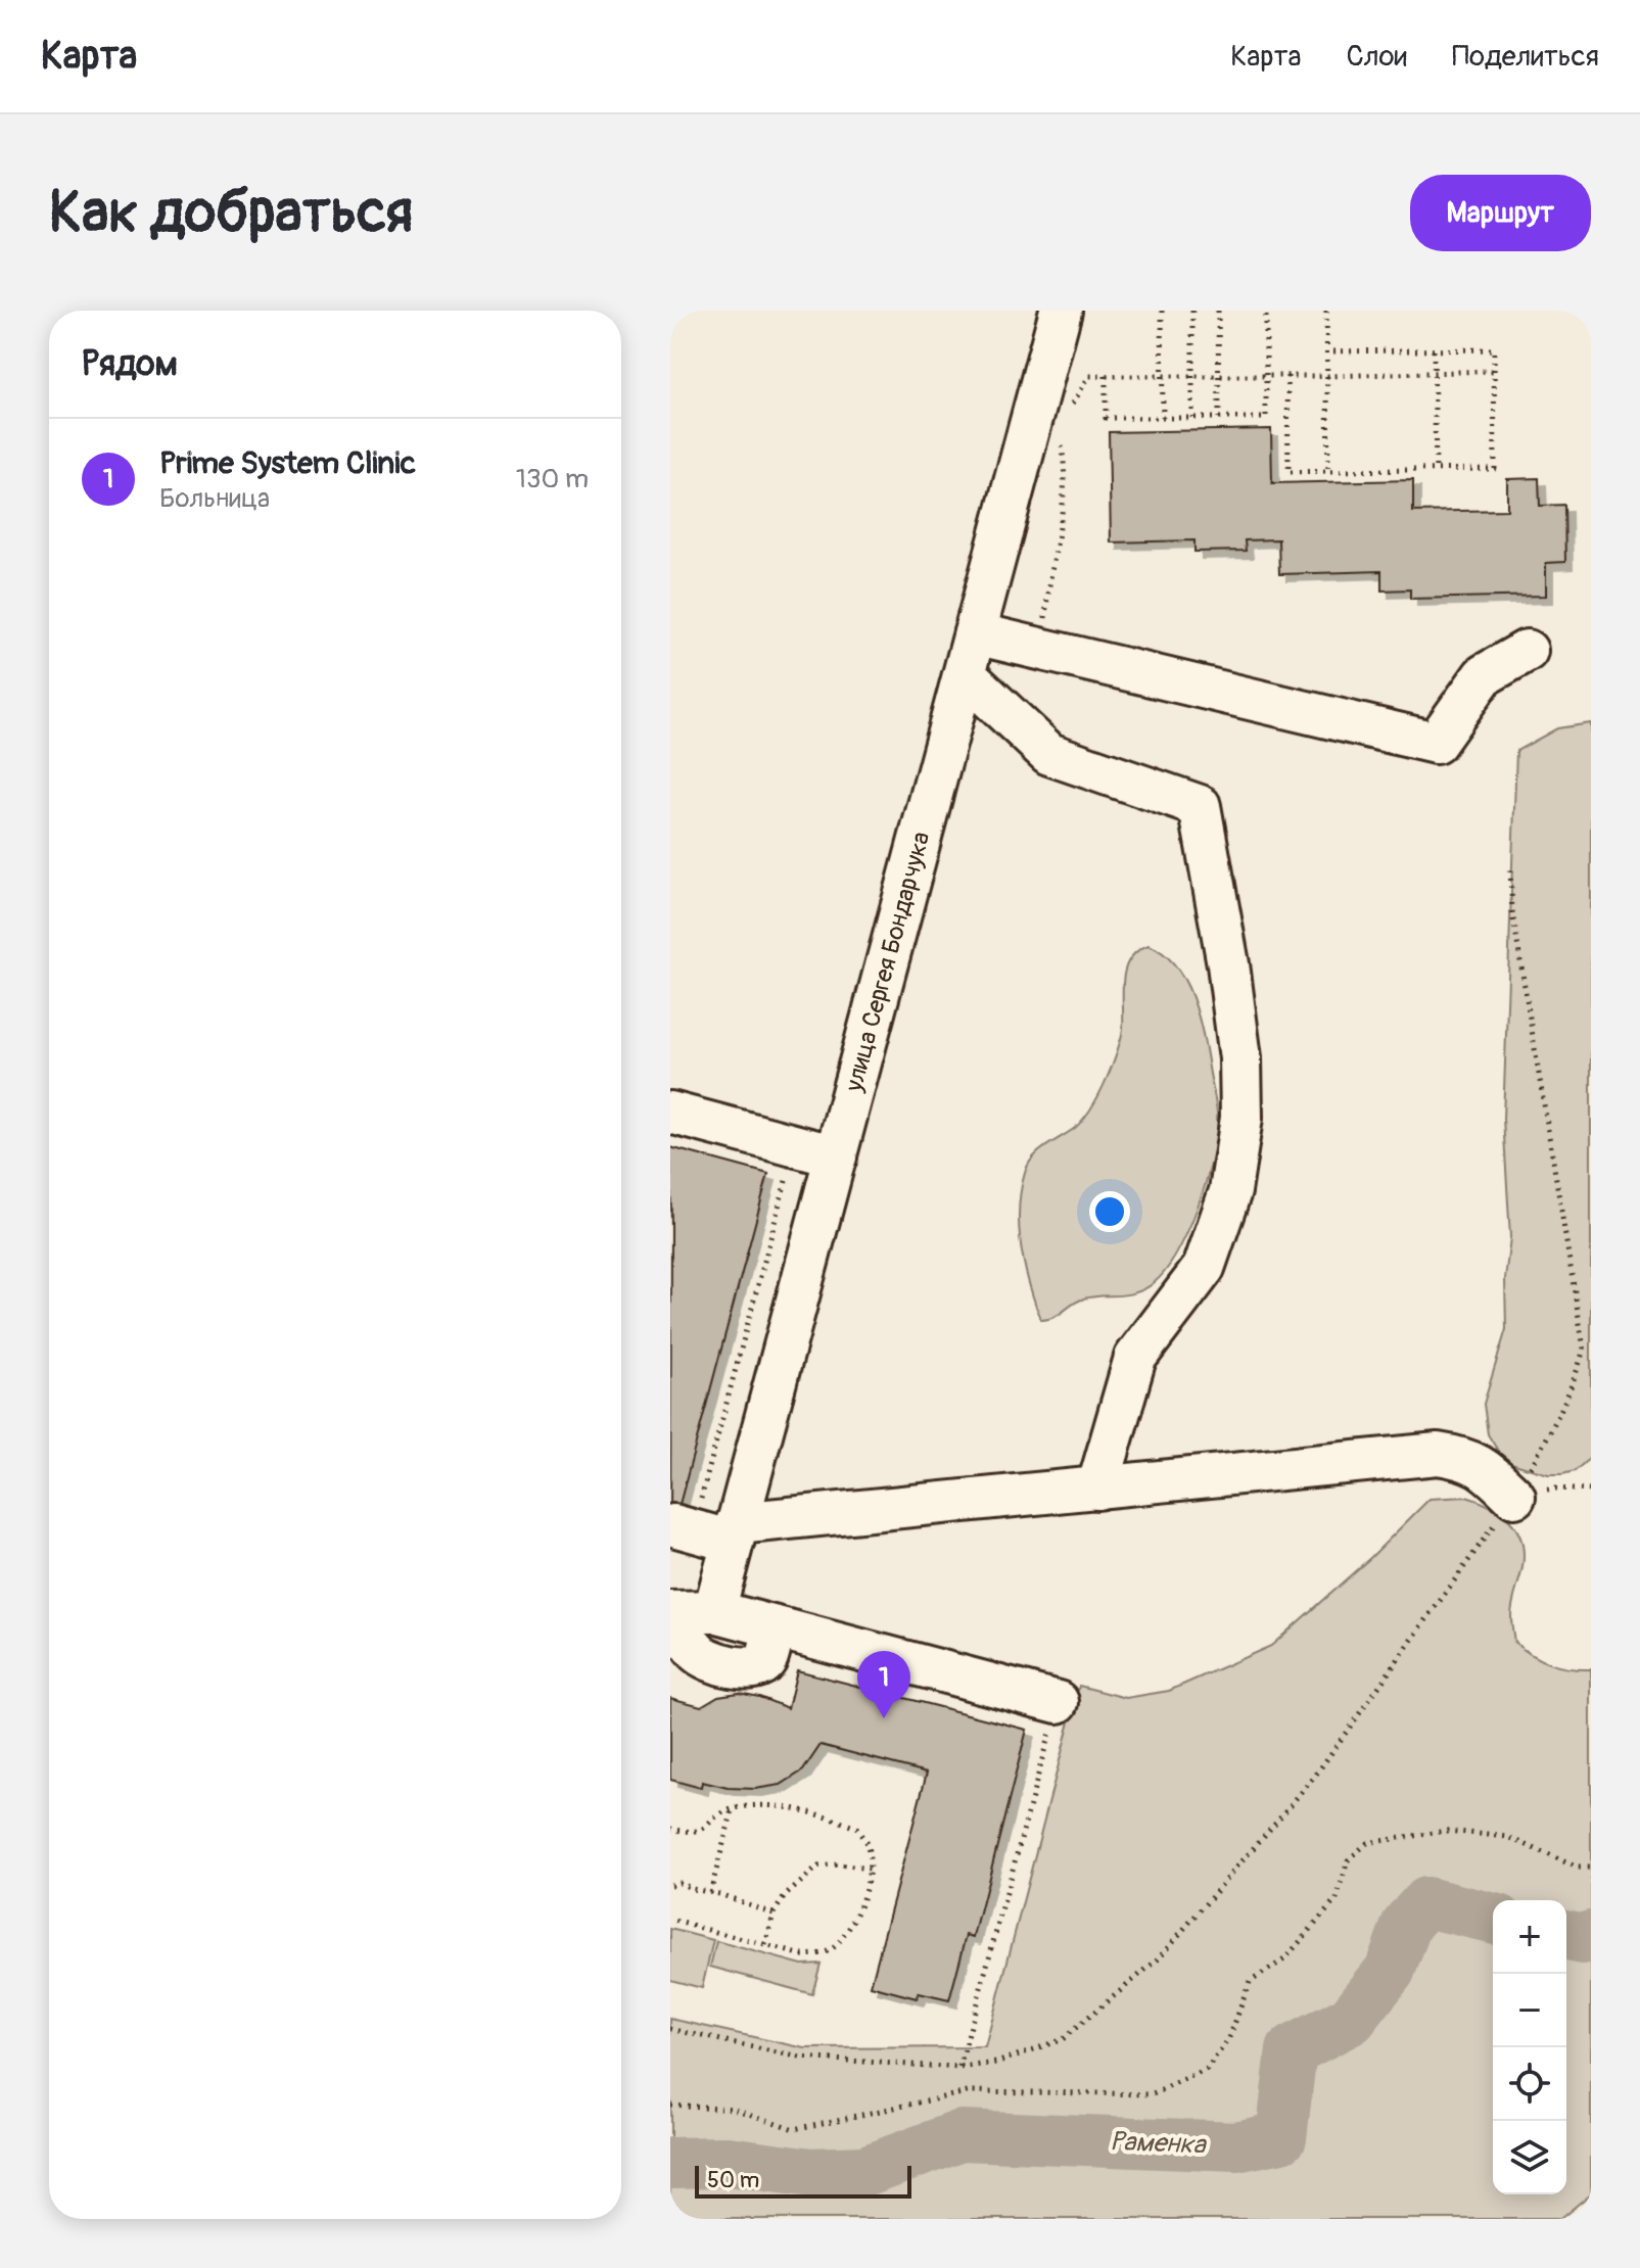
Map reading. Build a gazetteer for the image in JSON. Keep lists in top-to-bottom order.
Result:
{
  "streets": {
    "street": ["улица Сергея Бондарчука"]
  },
  "water": ["Раменка"],
  "scale_bar": "50 m",
  "page": {
    "header": "Карта",
    "nav": ["Карта", "Слои", "Поделиться"],
    "buttons": "Маршрут",
    "title": "Как добраться",
    "heading": "Рядом",
    "list": [
      {
        "mark": "1",
        "name": "Prime System Clinic",
        "note": "Больница",
        "value": "130 m"
      }
    ],
    "pins": "1",
    "map_buttons": ["+", "−"],
    "scale": "50 m"
  }
}
